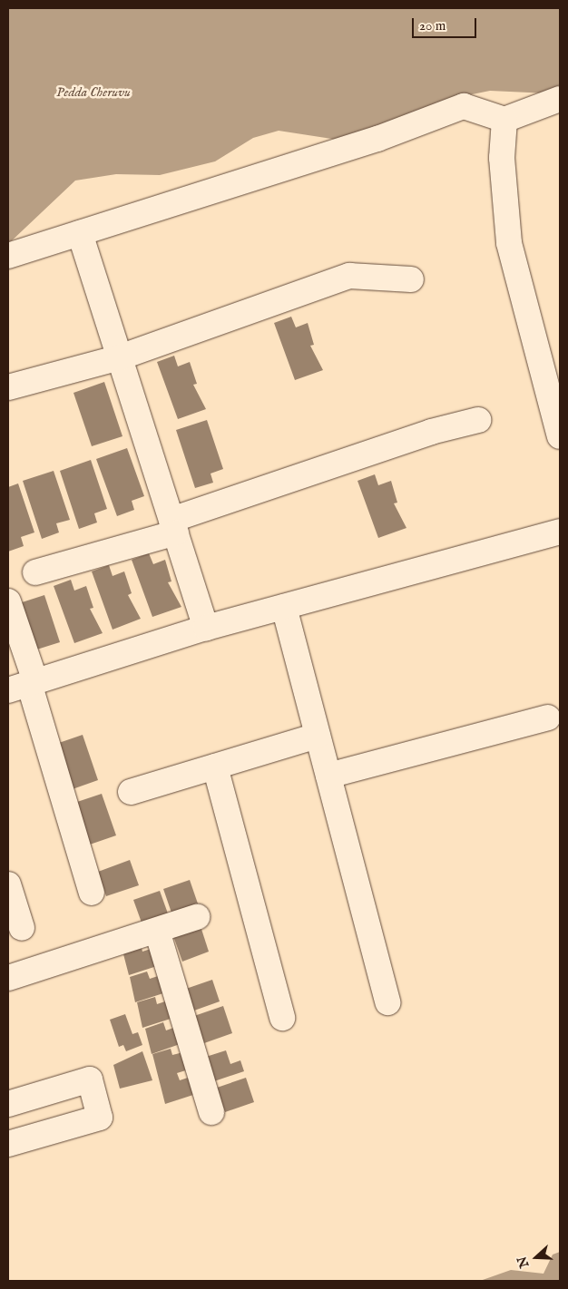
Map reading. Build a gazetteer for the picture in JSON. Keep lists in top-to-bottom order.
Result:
{
  "water": ["Pedda Cheruvu"],
  "scale_bar": "20 m",
  "north": "left"
}
